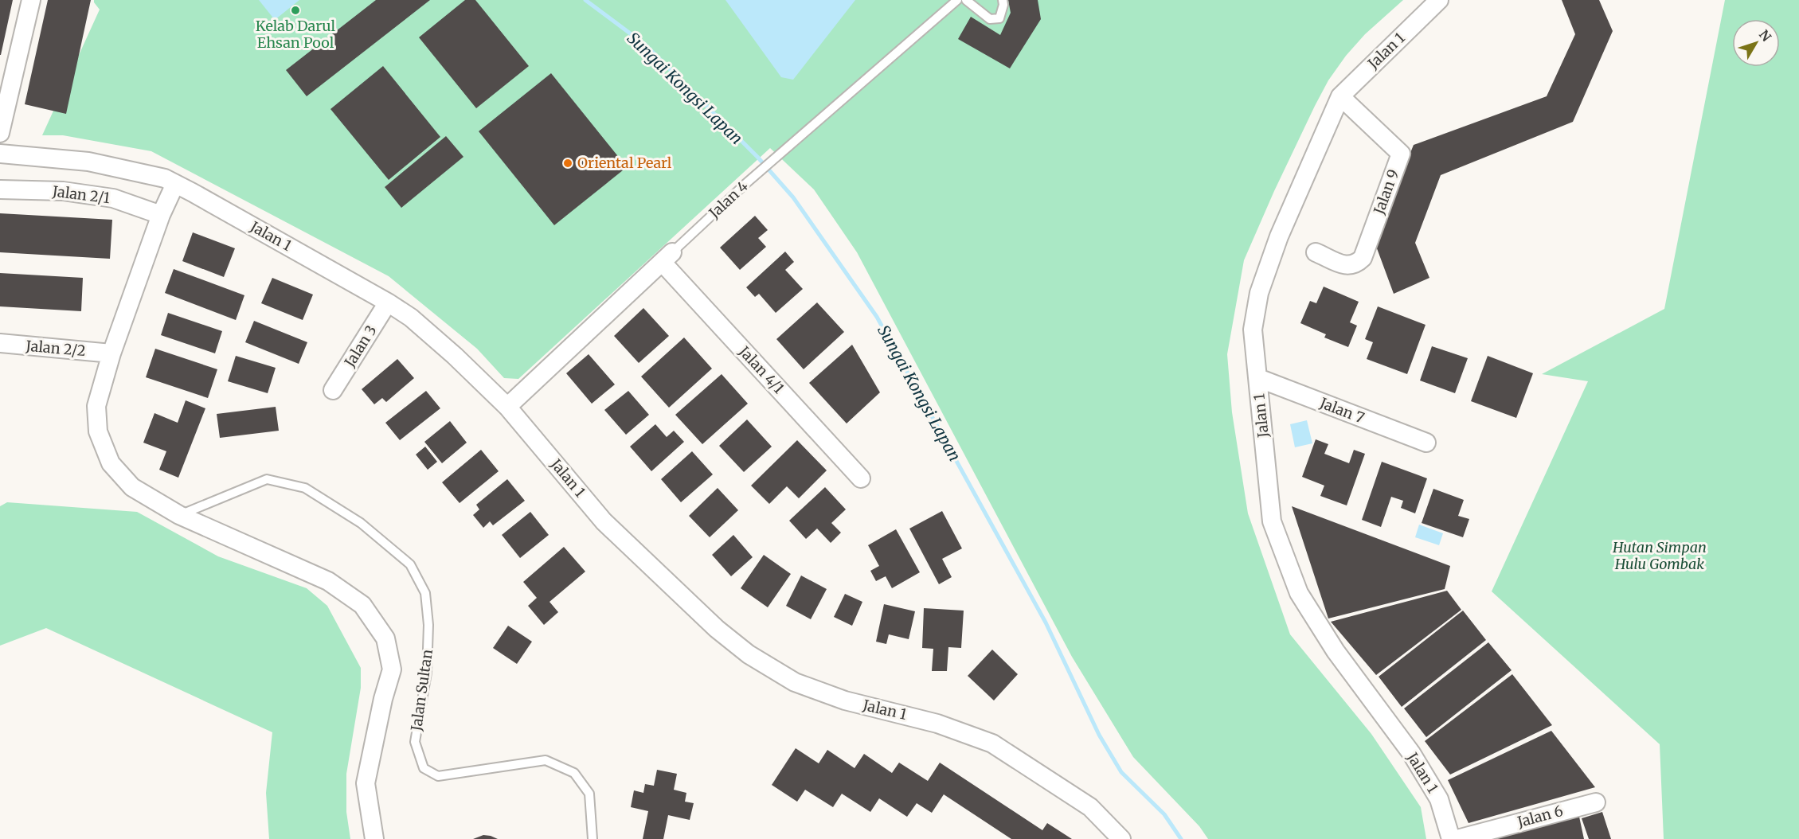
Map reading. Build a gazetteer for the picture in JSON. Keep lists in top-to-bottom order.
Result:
{
  "streets": {
    "street": [
      "Jalan 1",
      "Jalan 9",
      "Jalan 2/1",
      "Jalan 4",
      "Jalan 3",
      "Jalan 2/2",
      "Jalan 4/1",
      "Jalan 7",
      "Jalan 6"
    ],
    "lane": ["Jalan Sultan"]
  },
  "crossings": [
    ["Jalan 1", "Jalan 9"],
    ["Jalan 1", "Jalan 4"],
    ["Jalan 1", "Jalan 3"],
    ["Jalan 1", "Jalan 7"],
    ["Jalan 4", "Jalan 4/1"]
  ],
  "water": ["Sungai Kongsi Lapan"],
  "parks": ["Hutan Simpan Hulu Gombak"],
  "places": ["Kelab Darul Ehsan Pool", "Oriental Pearl"],
  "north": "top right"
}
